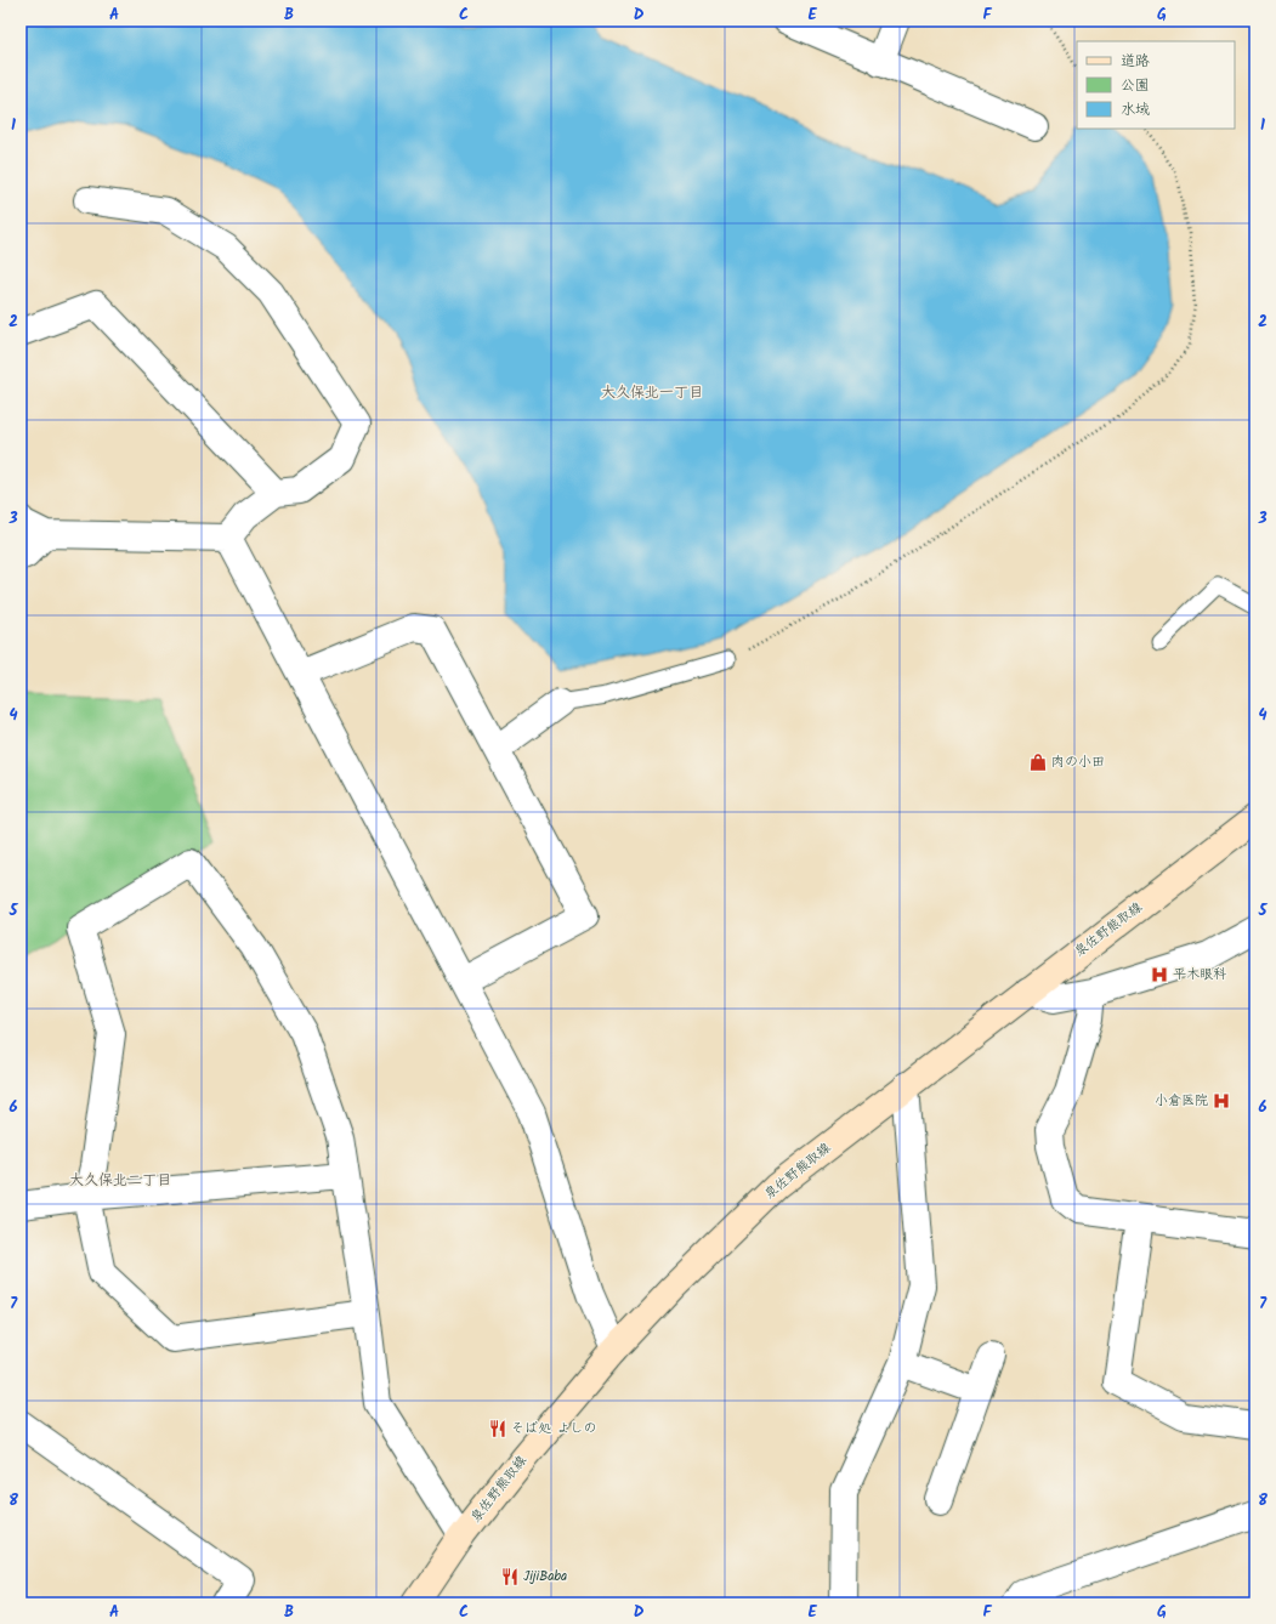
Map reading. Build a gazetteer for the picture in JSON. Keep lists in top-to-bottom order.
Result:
{
  "streets": {
    "main road": ["泉佐野熊取線"]
  },
  "districts": ["大久保北一丁目", "大久保北二丁目"],
  "places": {
    "shop": ["肉の小田"],
    "hospital": ["平木眼科", "小倉医院"],
    "restaurant": ["そば処 よしの", "JijiBaba"]
  },
  "legend": ["道路", "公園", "水域"],
  "grid": {
    "columns": [
      "A",
      "B",
      "C",
      "D",
      "E",
      "F",
      "G"
    ],
    "rows": [
      "1",
      "2",
      "3",
      "4",
      "5",
      "6",
      "7",
      "8"
    ]
  }
}
